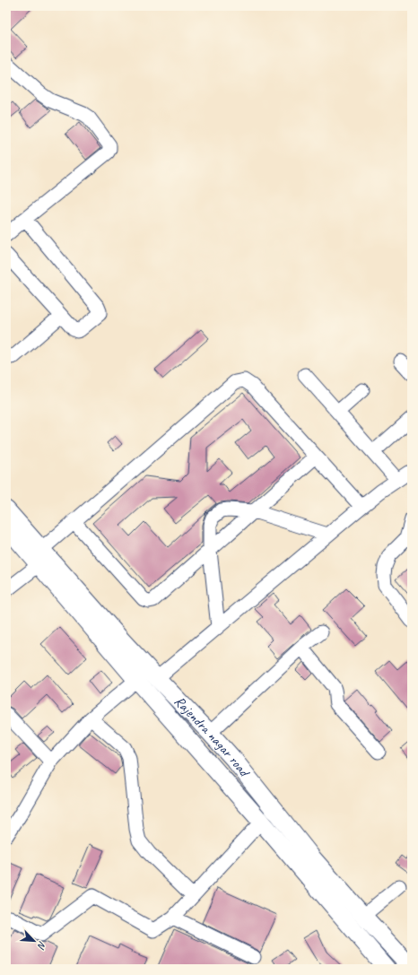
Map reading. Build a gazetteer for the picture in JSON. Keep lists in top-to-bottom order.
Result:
{
  "streets": {
    "main road": ["Rajendra nagar road"]
  },
  "north": "bottom right"
}
